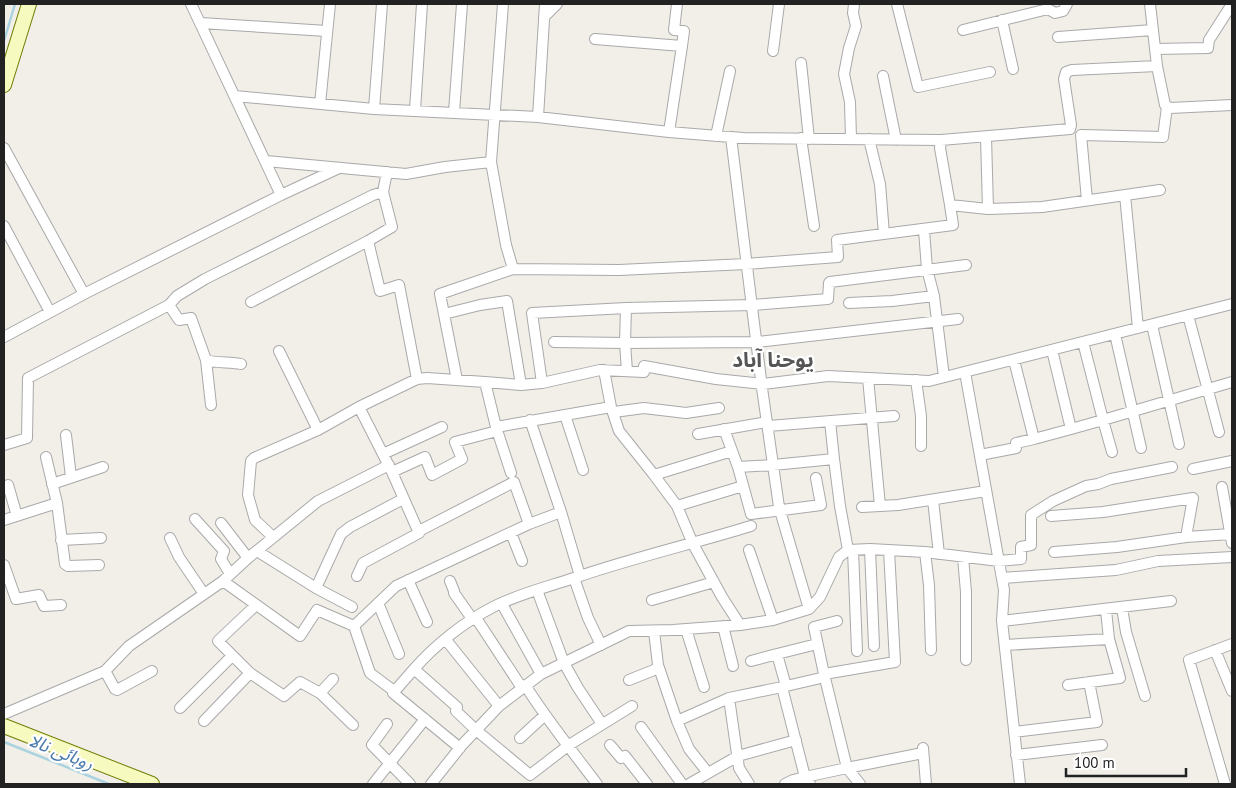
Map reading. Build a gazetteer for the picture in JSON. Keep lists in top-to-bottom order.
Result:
{
  "districts": ["یوحنا آباد"],
  "water": ["روہائی نالا"],
  "scale_bar": "100 m"
}
